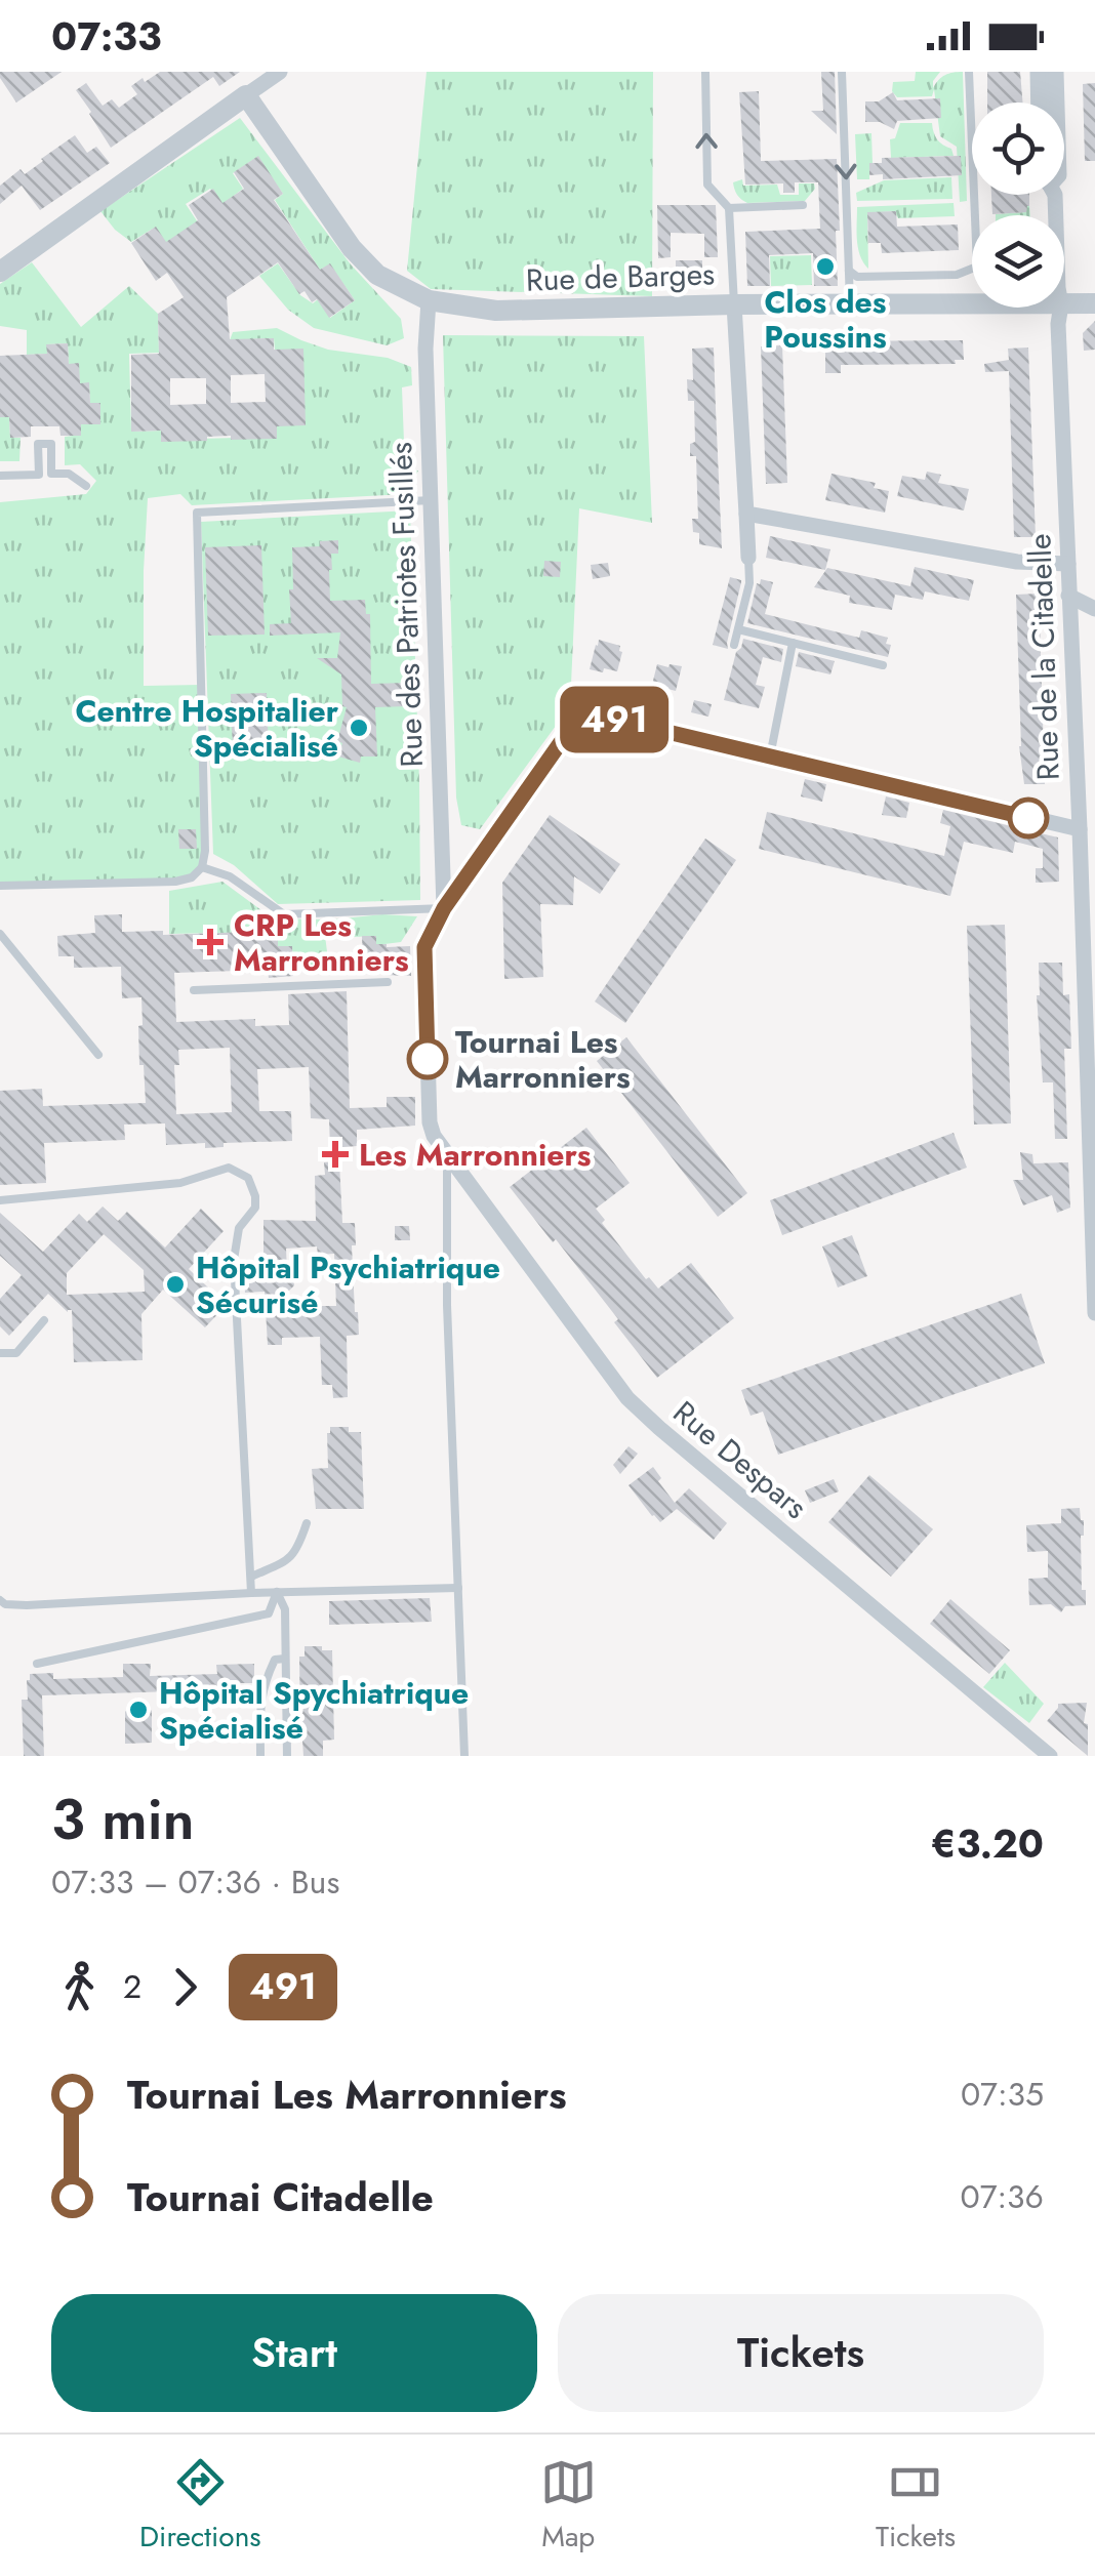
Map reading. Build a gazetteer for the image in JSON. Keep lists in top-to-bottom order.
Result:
{
  "streets": {
    "street": [
      "Rue de Barges",
      "Rue des Patriotes Fusillés",
      "Rue de la Citadelle",
      "Rue Despars"
    ]
  },
  "crossings": [
    ["Rue de Barges", "Rue des Patriotes Fusillés"],
    ["Rue des Patriotes Fusillés", "Rue de la Citadelle"],
    ["Rue des Patriotes Fusillés", "Rue Despars"]
  ],
  "places": {
    "other": [
      "Clos des Poussins",
      "Centre Hospitalier Spécialisé",
      "Tournai Les Marronniers",
      "Hôpital Psychiatrique Sécurisé",
      "Hôpital Spychiatrique Spécialisé"
    ],
    "health": ["CRP Les Marronniers", "Les Marronniers"]
  },
  "lines": ["bus line 491"],
  "page": {
    "status": "07:33",
    "on_map": "491",
    "heading": ["3 min", "07:33 – 07:36 · Bus", "€3.20"],
    "legs": ["2", "491"],
    "list": [
      {
        "name": "Tournai Les Marronniers",
        "value": "07:35"
      },
      {
        "name": "Tournai Citadelle",
        "value": "07:36"
      }
    ],
    "buttons": ["Start", "Tickets"],
    "tabs": ["Directions", "Map", "Tickets"]
  }
}
